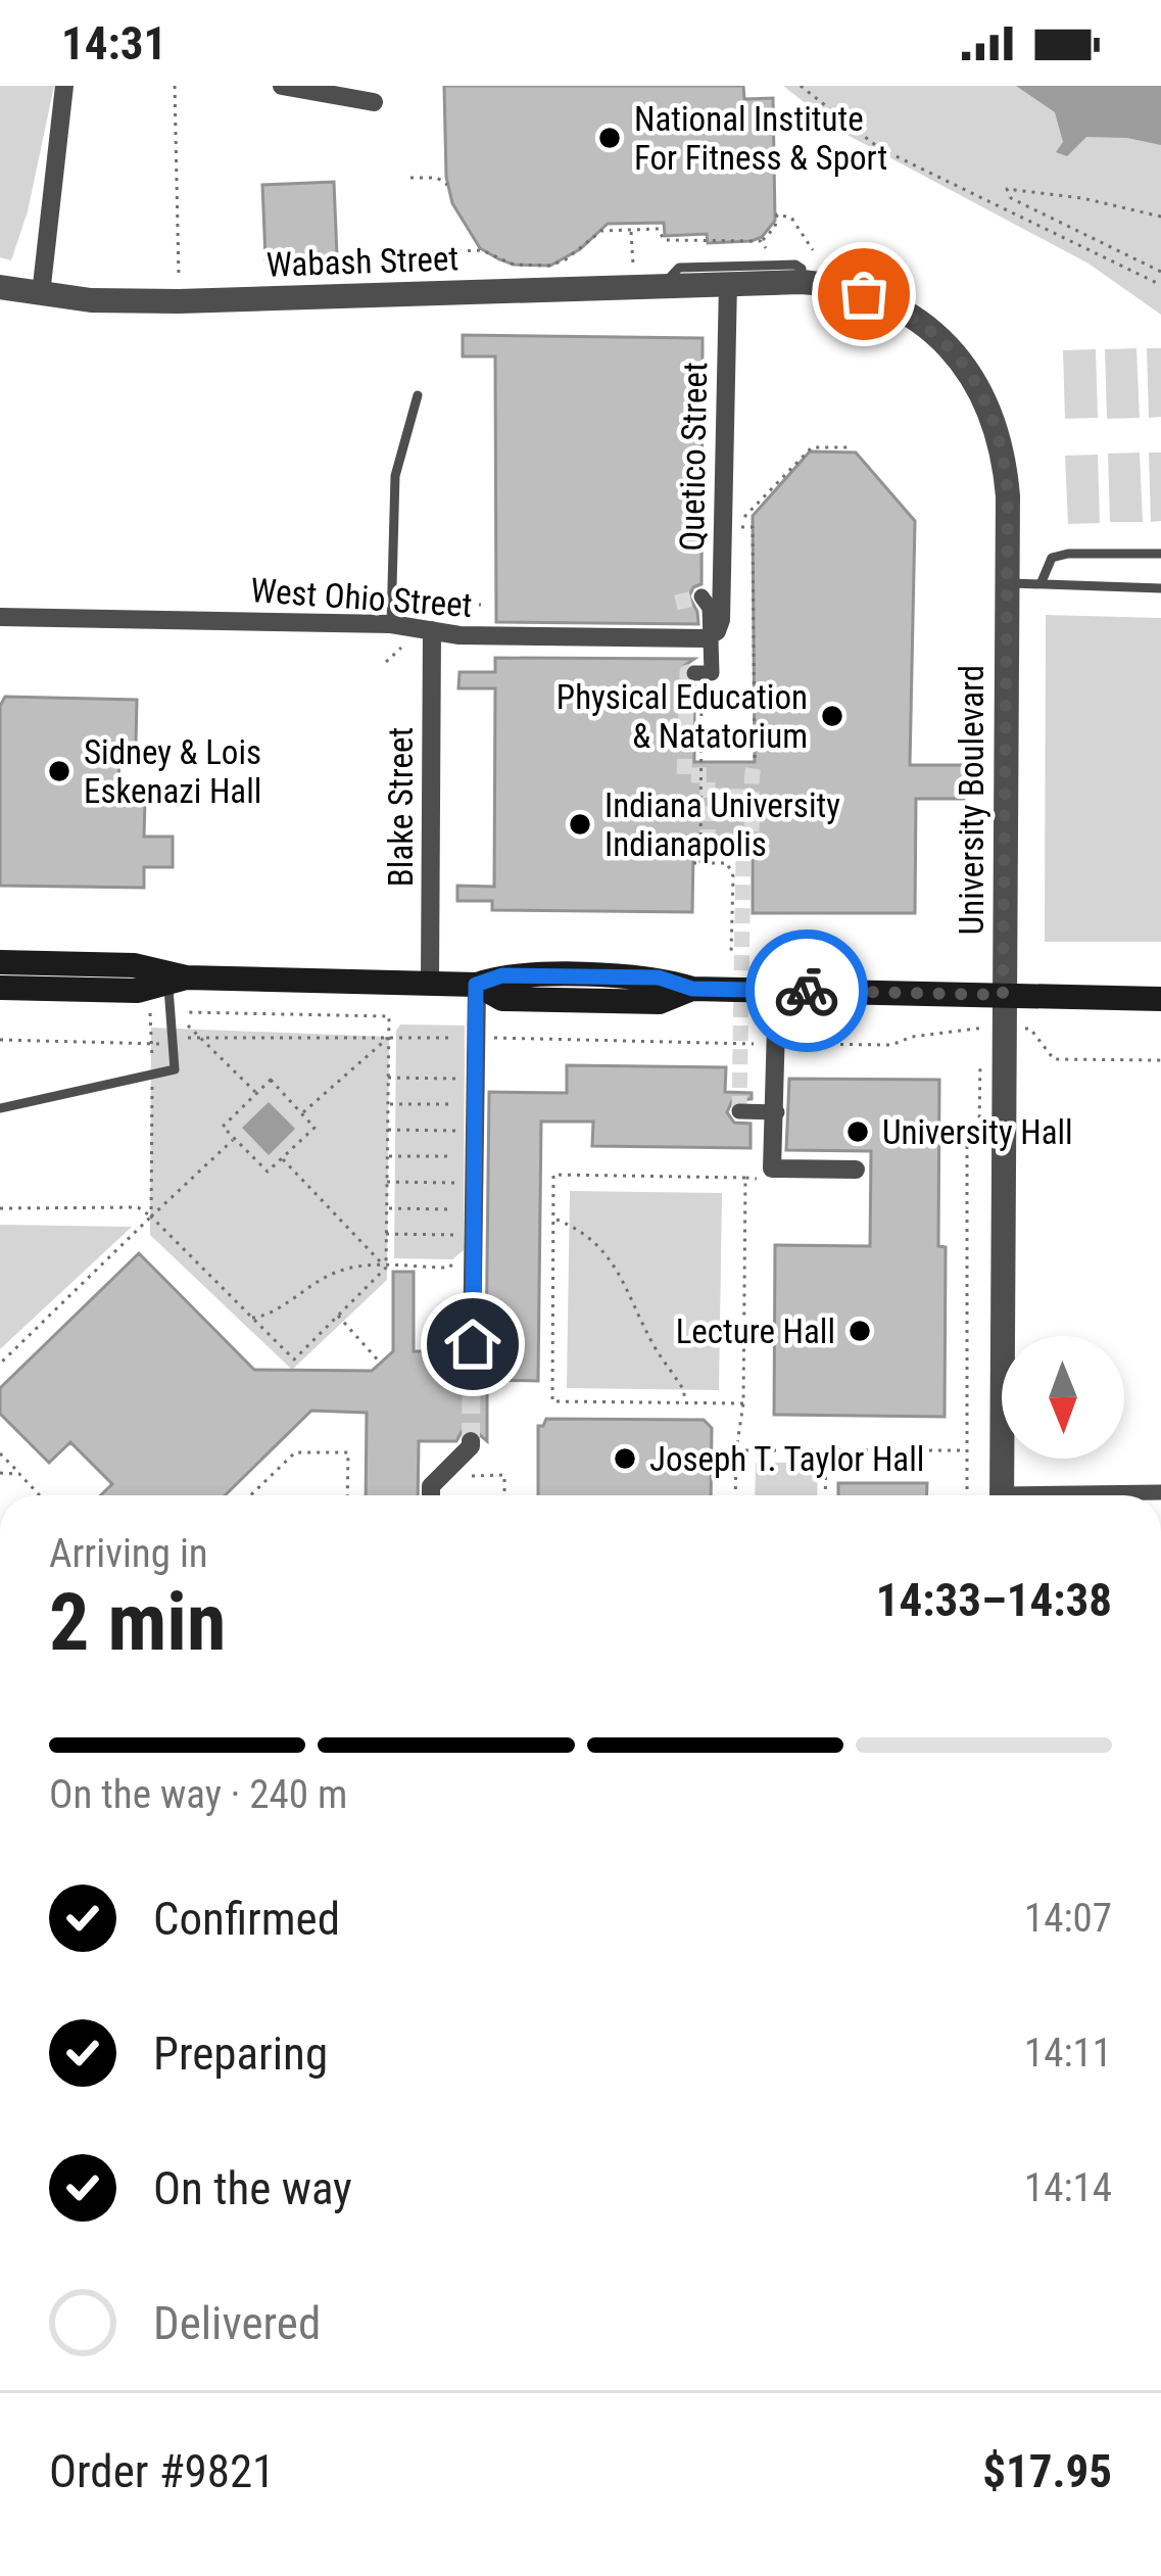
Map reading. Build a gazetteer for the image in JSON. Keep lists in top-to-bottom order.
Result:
{
  "streets": {
    "street": [
      "Wabash Street",
      "Quetico Street",
      "West Ohio Street",
      "University Boulevard",
      "Blake Street"
    ]
  },
  "crossings": [
    ["Wabash Street", "Quetico Street"],
    ["Wabash Street", "University Boulevard"],
    ["Quetico Street", "West Ohio Street"],
    ["Quetico Street", "University Boulevard"],
    ["West Ohio Street", "Blake Street"]
  ],
  "places": [
    "National Institute For Fitness & Sport",
    "Physical Education & Natatorium",
    "Sidney & Lois Eskenazi Hall",
    "Indiana University Indianapolis",
    "University Hall",
    "Lecture Hall",
    "Joseph T. Taylor Hall"
  ],
  "north": "bottom",
  "page": {
    "status": "14:31",
    "heading": ["2 min", "Arriving in", "14:33–14:38"],
    "panel": ["Order #9821", "$17.95"],
    "bar": "On the way · 240 m",
    "list": [
      ["Confirmed", "14:07"],
      ["Preparing", "14:11"],
      ["On the way", "14:14"],
      "Delivered"
    ]
  }
}
